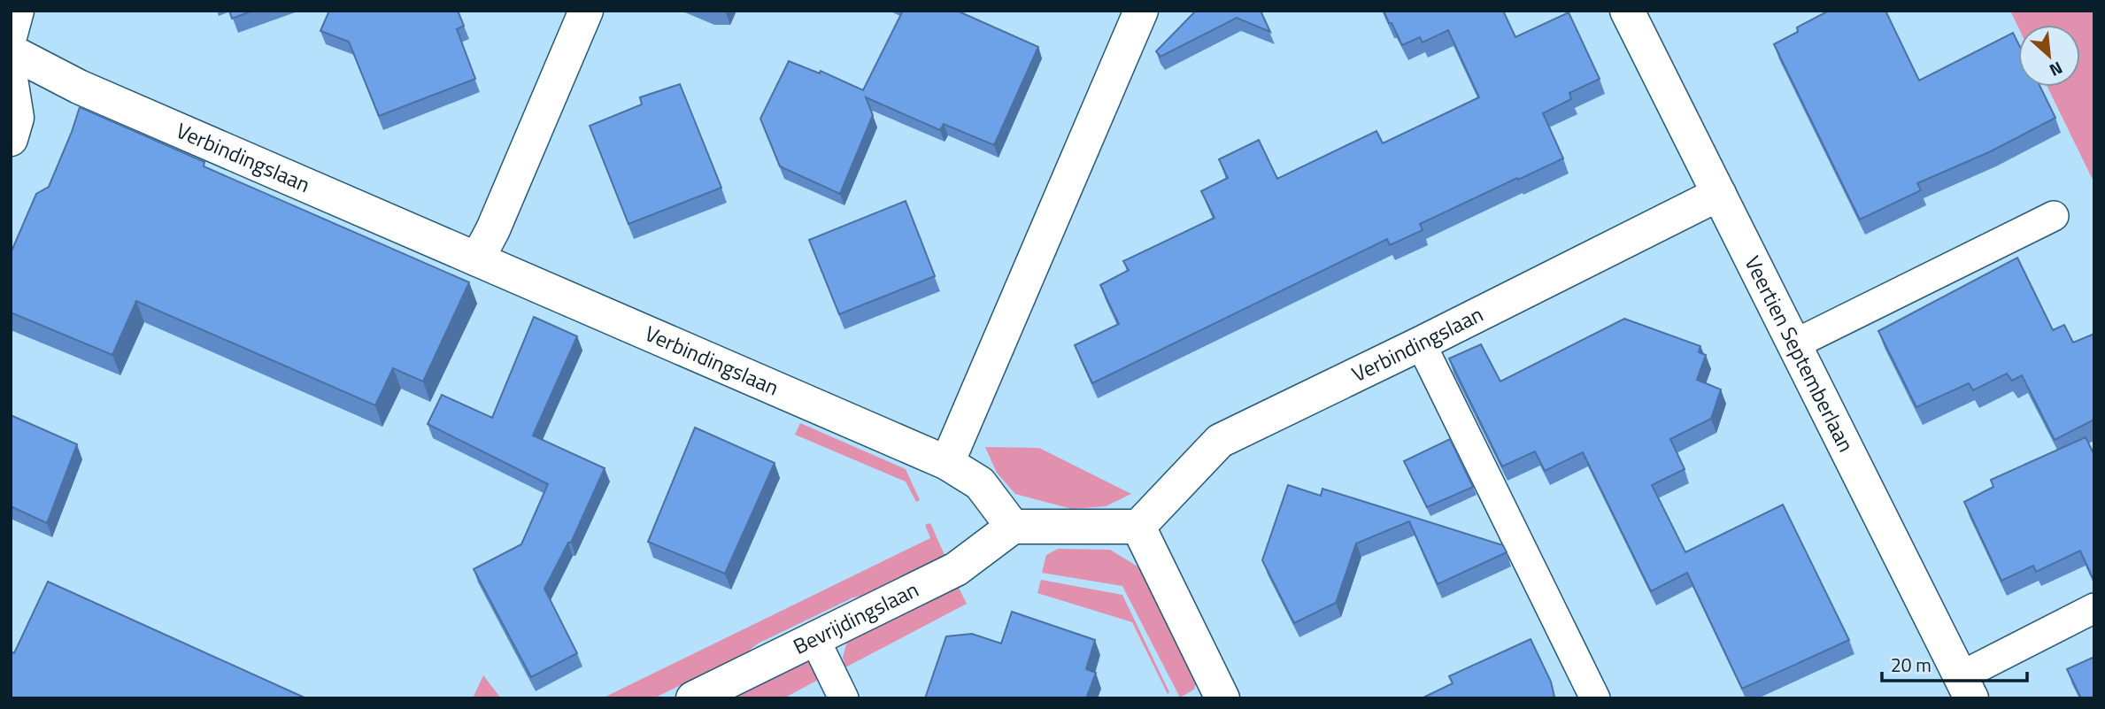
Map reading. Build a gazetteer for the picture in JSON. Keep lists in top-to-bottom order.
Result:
{
  "streets": {
    "street": ["Verbindingslaan", "Veertien Septemberlaan", "Bevrijdingslaan"]
  },
  "crossings": [
    ["Verbindingslaan", "Veertien Septemberlaan"],
    ["Verbindingslaan", "Bevrijdingslaan"]
  ],
  "scale_bar": "20 m",
  "north": "bottom right"
}
